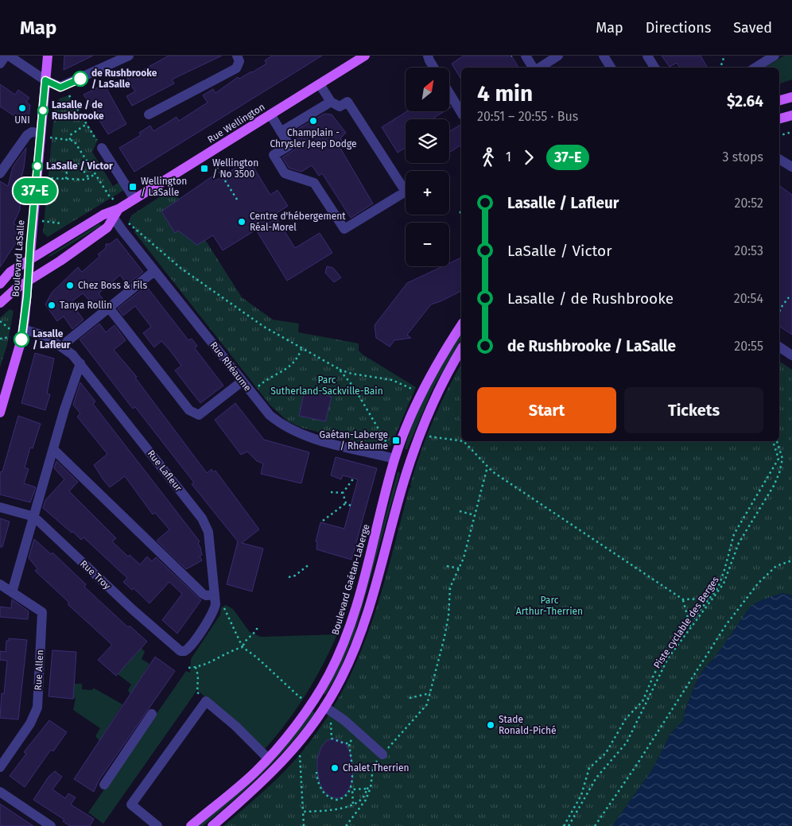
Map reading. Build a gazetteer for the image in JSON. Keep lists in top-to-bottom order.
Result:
{
  "streets": {
    "main road": ["Rue Wellington", "Boulevard LaSalle", "Boulevard Gaétan-Laberge"],
    "street": [
      "Rue Rhéaume",
      "Rue Lafleur",
      "Rue Troy",
      "Rue Allen"
    ],
    "path": ["Piste cyclable des Berges"]
  },
  "crossings": [
    ["Rue Wellington", "Boulevard LaSalle"],
    ["Rue Wellington", "Rue Rhéaume"],
    ["Boulevard LaSalle", "Rue Lafleur"],
    ["Rue Rhéaume", "Boulevard Gaétan-Laberge"],
    ["Rue Lafleur", "Rue Troy"]
  ],
  "parks": ["Parc Sutherland-Sackville-Bain", "Parc Arthur-Therrien"],
  "places": {
    "other": [
      "de Rushbrooke / LaSalle",
      "UNI",
      "Lasalle / de Rushbrooke",
      "Champlain - Chrysler Jeep Dodge",
      "LaSalle / Victor",
      "Centre d'hébergement Réal-Morel",
      "Chez Boss & Fils",
      "Tanya Rollin",
      "Lasalle / Lafleur",
      "Stade Ronald-Piché",
      "Chalet Therrien"
    ],
    "transit": ["Wellington / No 3500", "Wellington / LaSalle", "Gaétan-Laberge / Rhéaume"]
  },
  "lines": ["bus line 37-E"],
  "north": "top right",
  "page": {
    "header": "Map",
    "nav": ["Map", "Directions", "Saved"],
    "on_map": "37-E",
    "map_buttons": ["+", "−"],
    "heading": ["4 min", "20:51 – 20:55 · Bus", "$2.64"],
    "legs": ["1", "37-E", "3 stops"],
    "list": [
      {
        "name": "Lasalle / Lafleur",
        "value": "20:52"
      },
      {
        "name": "LaSalle / Victor",
        "value": "20:53"
      },
      {
        "name": "Lasalle / de Rushbrooke",
        "value": "20:54"
      },
      {
        "name": "de Rushbrooke / LaSalle",
        "value": "20:55"
      }
    ],
    "buttons": ["Start", "Tickets"]
  }
}
